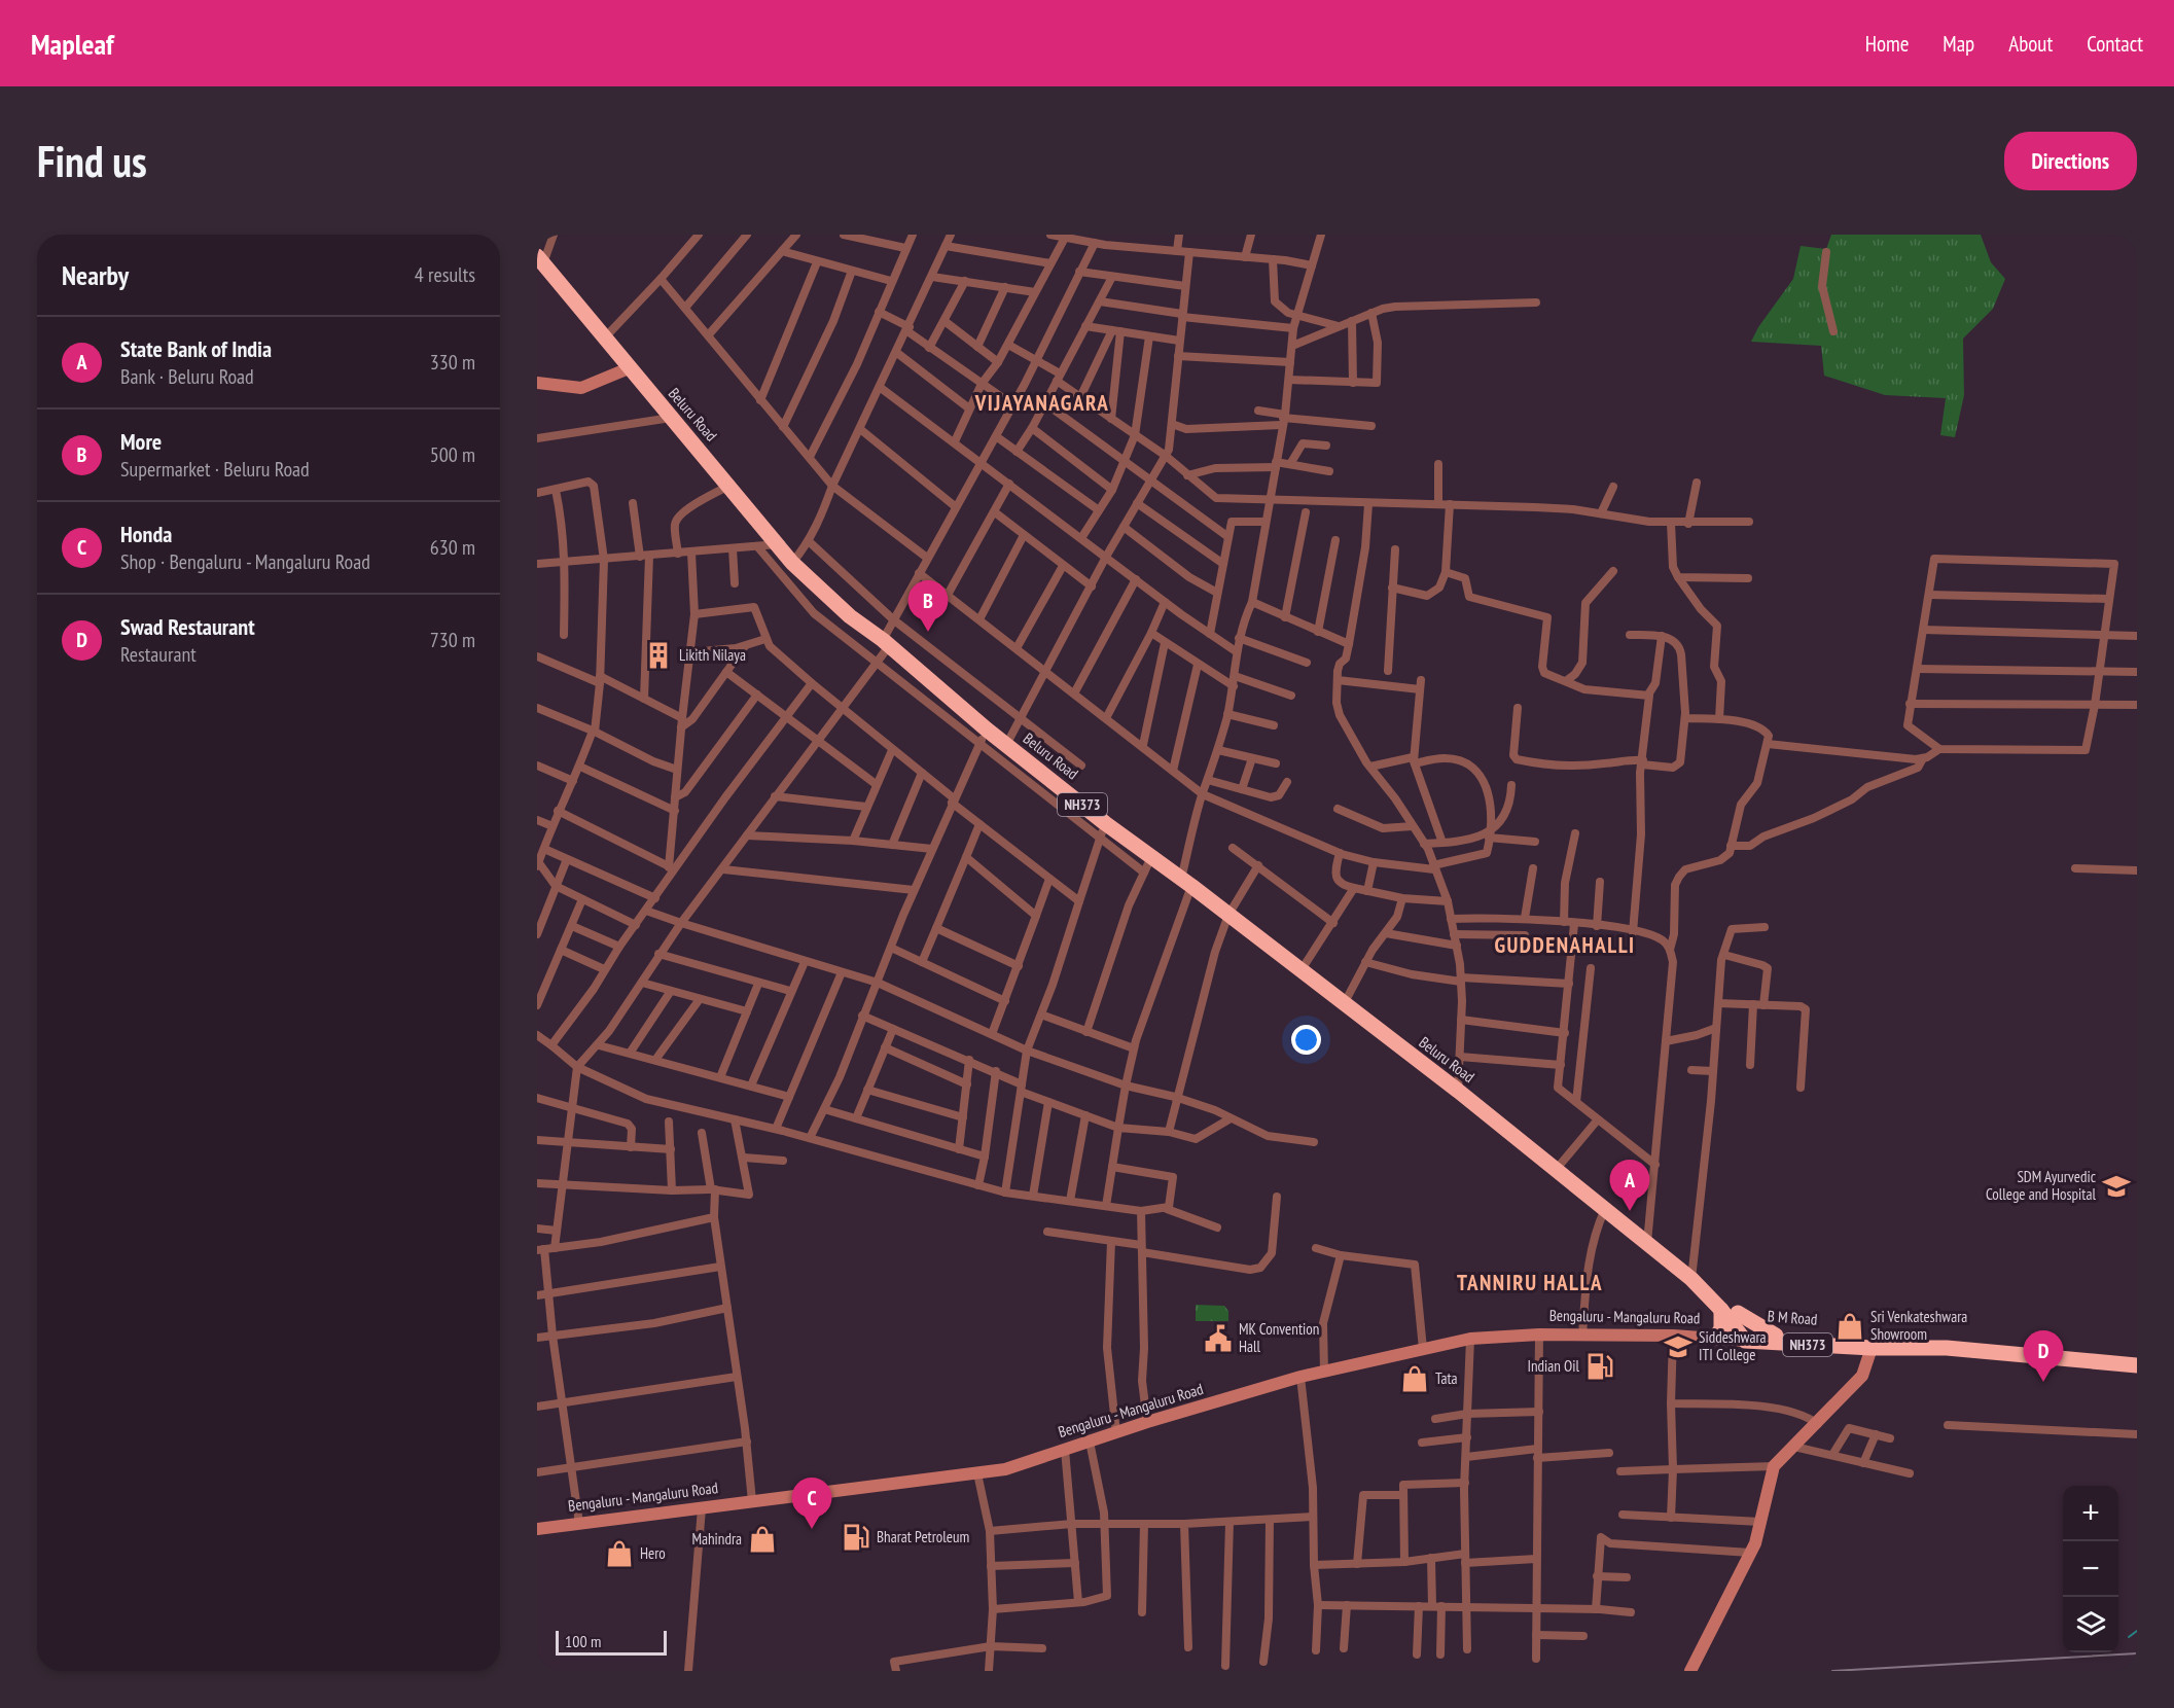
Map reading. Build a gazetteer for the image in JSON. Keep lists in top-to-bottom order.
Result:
{
  "streets": {
    "highway": [
      "Beluru Road",
      "NH373",
      "Bengaluru - Mangaluru Road",
      "B M Road"
    ]
  },
  "crossings": [
    ["Beluru Road", "Bengaluru - Mangaluru Road"],
    ["Beluru Road", "B M Road"],
    ["Bengaluru - Mangaluru Road", "B M Road"]
  ],
  "districts": ["VIJAYANAGARA", "GUDDENAHALLI", "TANNIRU HALLA"],
  "places": {
    "building": ["Likith Nilaya"],
    "school or university": ["SDM Ayurvedic College and Hospital", "Siddeshwara ITI College"],
    "shop": [
      "Sri Venkateshwara Showroom",
      "Tata",
      "Mahindra",
      "Hero"
    ],
    "public building": ["MK Convention Hall"],
    "fuel station": ["Indian Oil", "Bharat Petroleum"]
  },
  "scale_bar": "100 m",
  "page": {
    "header": "Mapleaf",
    "nav": [
      "Home",
      "Map",
      "About",
      "Contact"
    ],
    "buttons": "Directions",
    "title": "Find us",
    "heading": ["Nearby", "4 results"],
    "list": [
      {
        "mark": "A",
        "name": "State Bank of India",
        "note": "Bank · Beluru Road",
        "value": "330 m"
      },
      {
        "mark": "B",
        "name": "More",
        "note": "Supermarket · Beluru Road",
        "value": "500 m"
      },
      {
        "mark": "C",
        "name": "Honda",
        "note": "Shop · Bengaluru - Mangaluru Road",
        "value": "630 m"
      },
      {
        "mark": "D",
        "name": "Swad Restaurant",
        "note": "Restaurant",
        "value": "730 m"
      }
    ],
    "pins": [
      "B",
      "A",
      "D",
      "C"
    ],
    "map_buttons": ["+", "−"],
    "scale": "100 m"
  }
}
